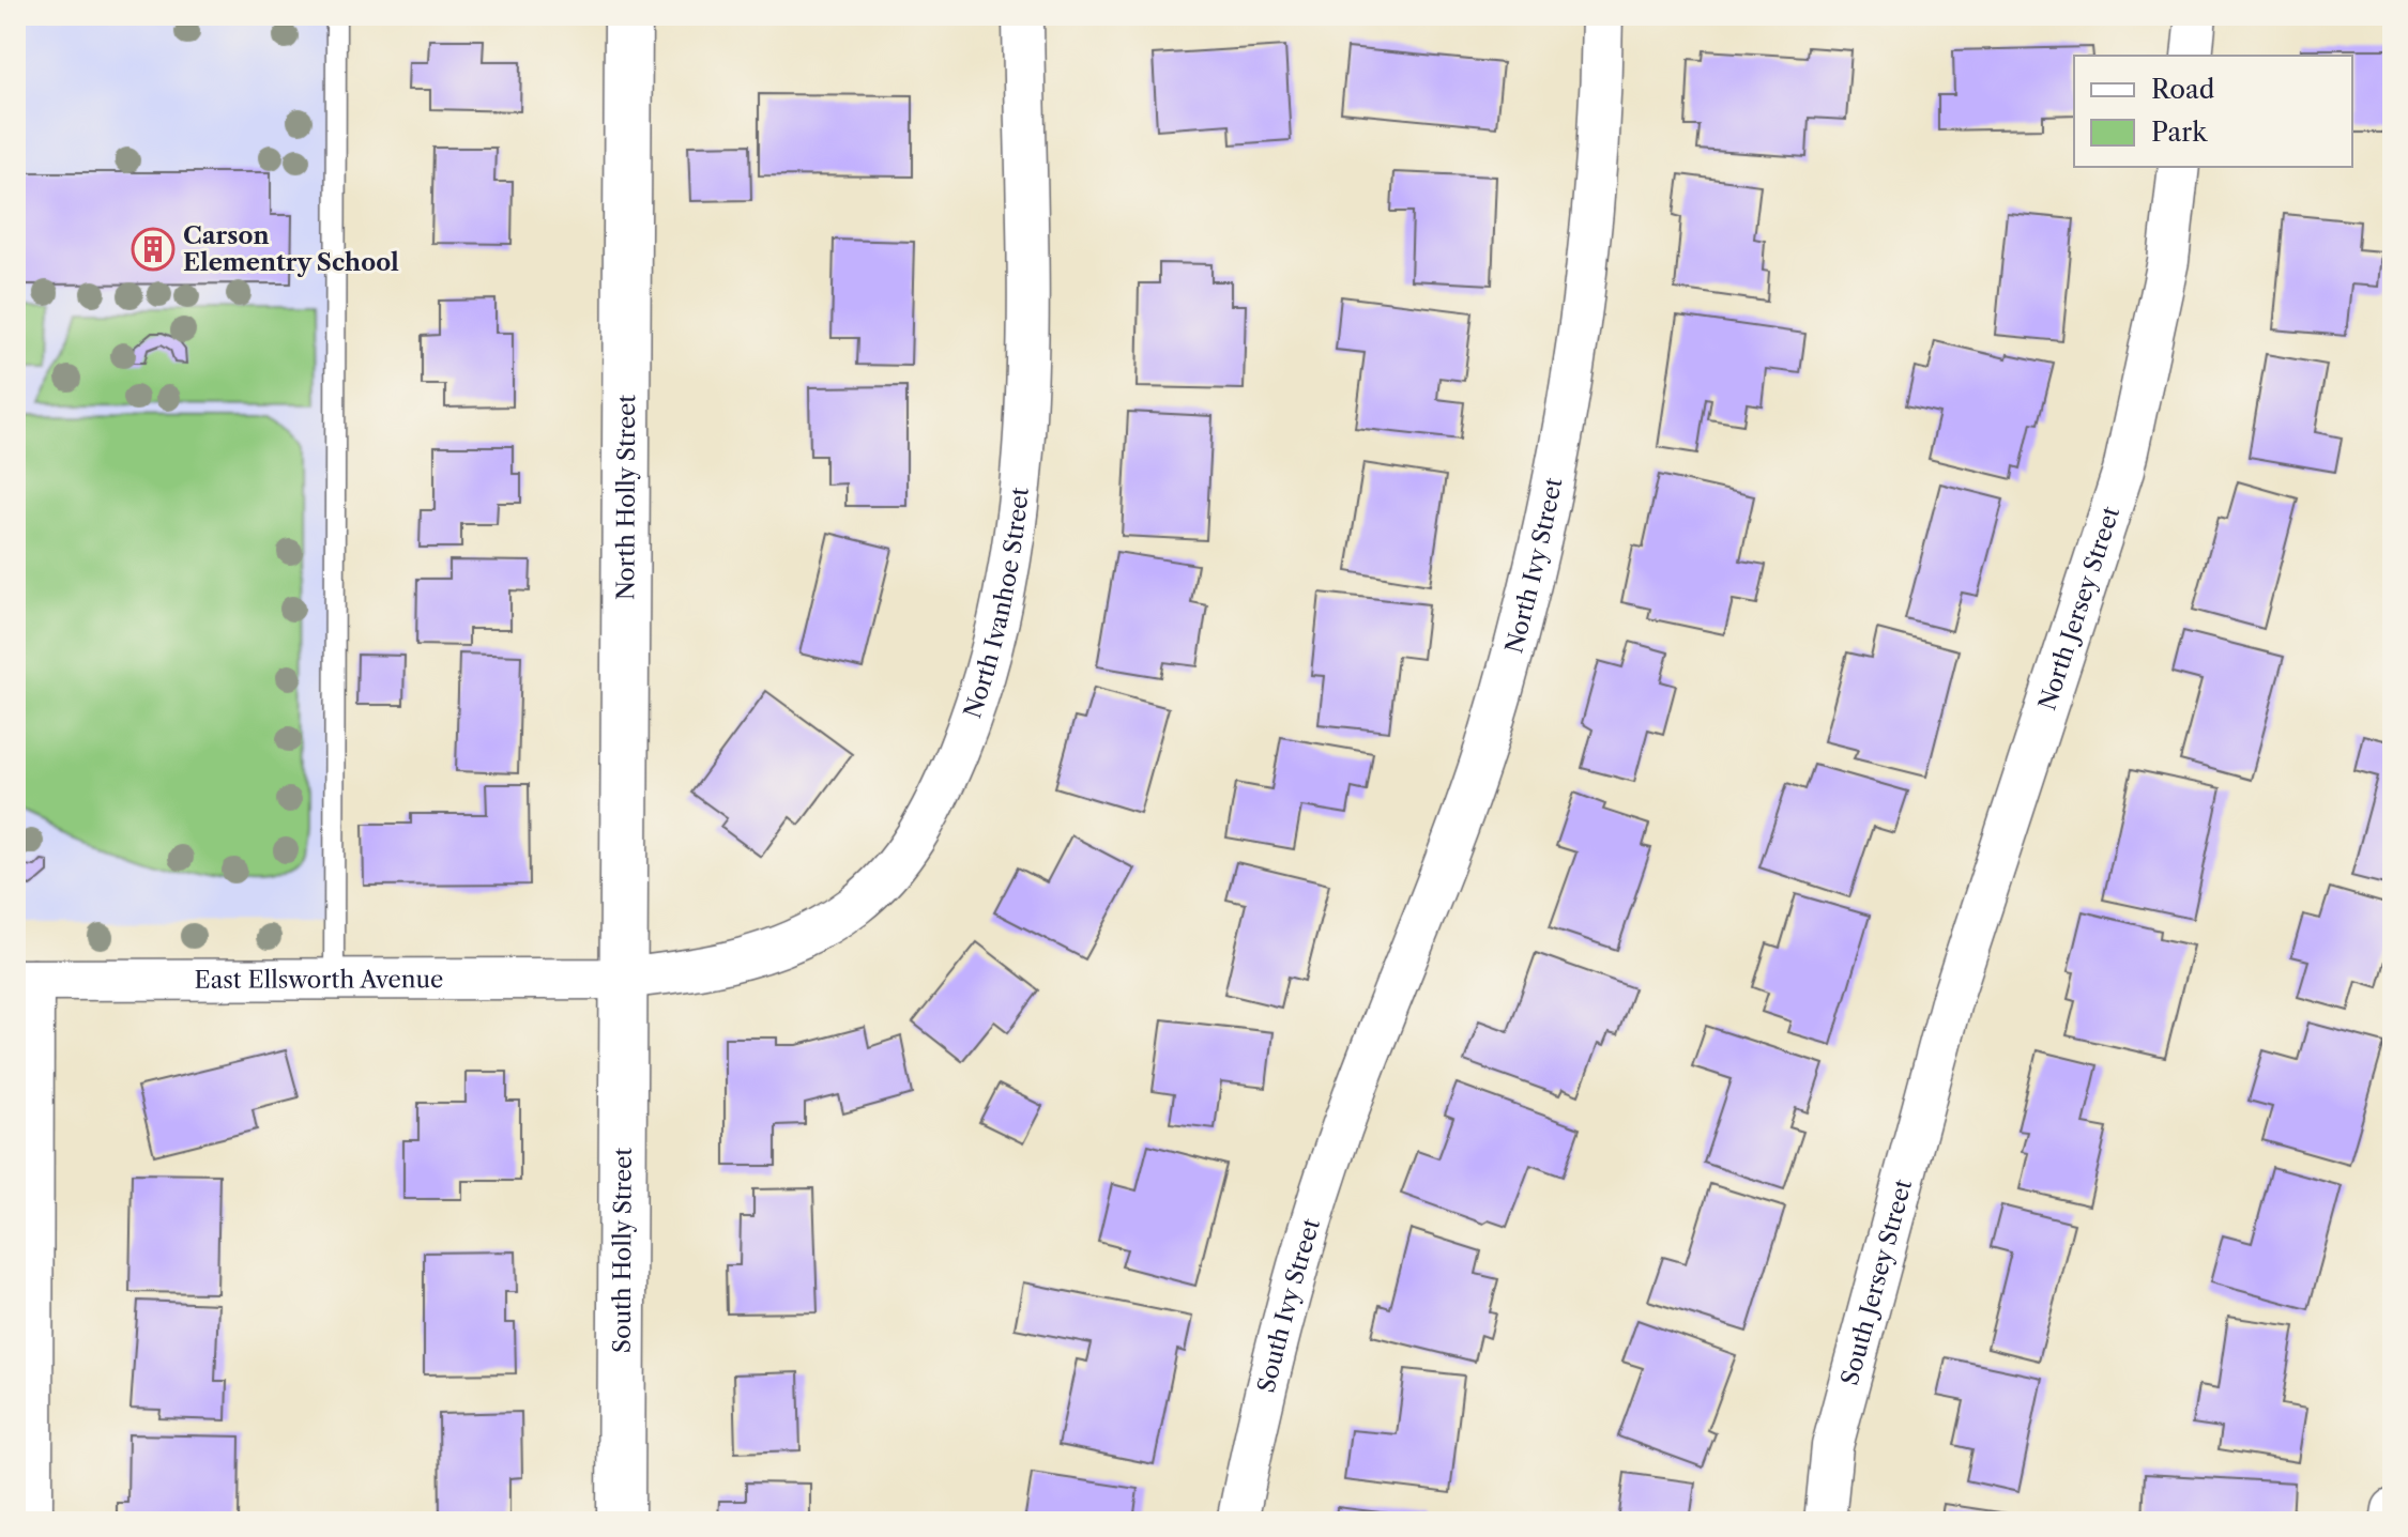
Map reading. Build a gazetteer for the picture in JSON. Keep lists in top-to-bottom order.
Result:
{
  "streets": {
    "street": [
      "North Holly Street",
      "North Ivy Street",
      "North Ivanhoe Street",
      "North Jersey Street",
      "East Ellsworth Avenue",
      "South Holly Street",
      "South Jersey Street",
      "South Ivy Street"
    ]
  },
  "crossings": [
    ["North Holly Street", "North Ivanhoe Street"],
    ["North Holly Street", "East Ellsworth Avenue"],
    ["North Holly Street", "South Holly Street"],
    ["North Ivy Street", "South Ivy Street"],
    ["North Ivanhoe Street", "East Ellsworth Avenue"],
    ["North Ivanhoe Street", "South Holly Street"],
    ["North Jersey Street", "South Jersey Street"],
    ["East Ellsworth Avenue", "South Holly Street"]
  ],
  "places": {
    "building": ["Carson Elementry School"]
  },
  "legend": ["Road", "Park"]
}
